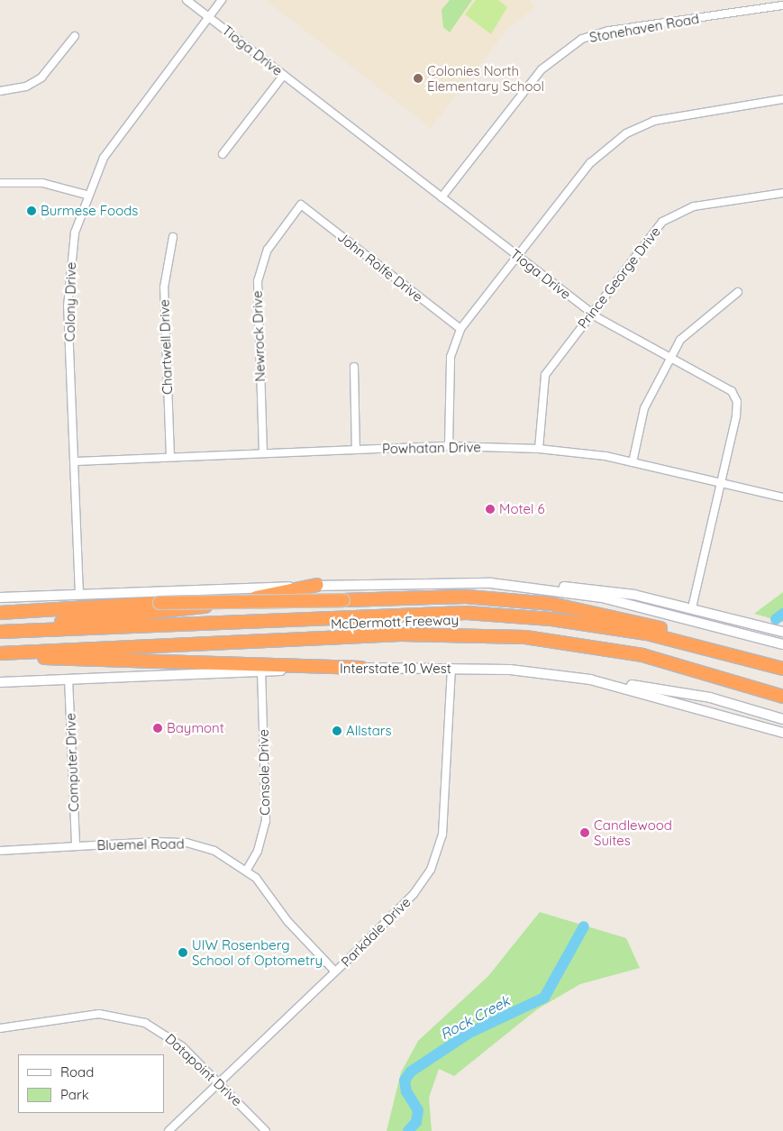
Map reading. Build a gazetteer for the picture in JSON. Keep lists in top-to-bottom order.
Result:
{
  "streets": {
    "highway": ["McDermott Freeway"],
    "main road": ["Interstate 10 West"],
    "street": [
      "Stonehaven Road",
      "Tioga Drive",
      "John Rolfe Drive",
      "Prince George Drive",
      "Colony Drive",
      "Newrock Drive",
      "Chartwell Drive",
      "Powhatan Drive",
      "Computer Drive",
      "Console Drive",
      "Bluemel Road",
      "Parkdale Drive",
      "Datapoint Drive"
    ]
  },
  "crossings": [
    ["Stonehaven Road", "Tioga Drive"],
    ["Tioga Drive", "Prince George Drive"],
    ["Tioga Drive", "Colony Drive"],
    ["Tioga Drive", "Powhatan Drive"],
    ["John Rolfe Drive", "Newrock Drive"],
    ["Prince George Drive", "Powhatan Drive"],
    ["Colony Drive", "Powhatan Drive"],
    ["Newrock Drive", "Powhatan Drive"],
    ["Chartwell Drive", "Powhatan Drive"],
    ["Interstate 10 West", "Computer Drive"],
    ["Interstate 10 West", "Console Drive"],
    ["Interstate 10 West", "Parkdale Drive"],
    ["Computer Drive", "Bluemel Road"],
    ["Console Drive", "Bluemel Road"],
    ["Bluemel Road", "Parkdale Drive"],
    ["Parkdale Drive", "Datapoint Drive"]
  ],
  "water": ["Rock Creek"],
  "places": [
    "Colonies North Elementary School",
    "Burmese Foods",
    "Motel 6",
    "Baymont",
    "Allstars",
    "Candlewood Suites",
    "UIW Rosenberg School of Optometry"
  ],
  "legend": ["Road", "Park"]
}
